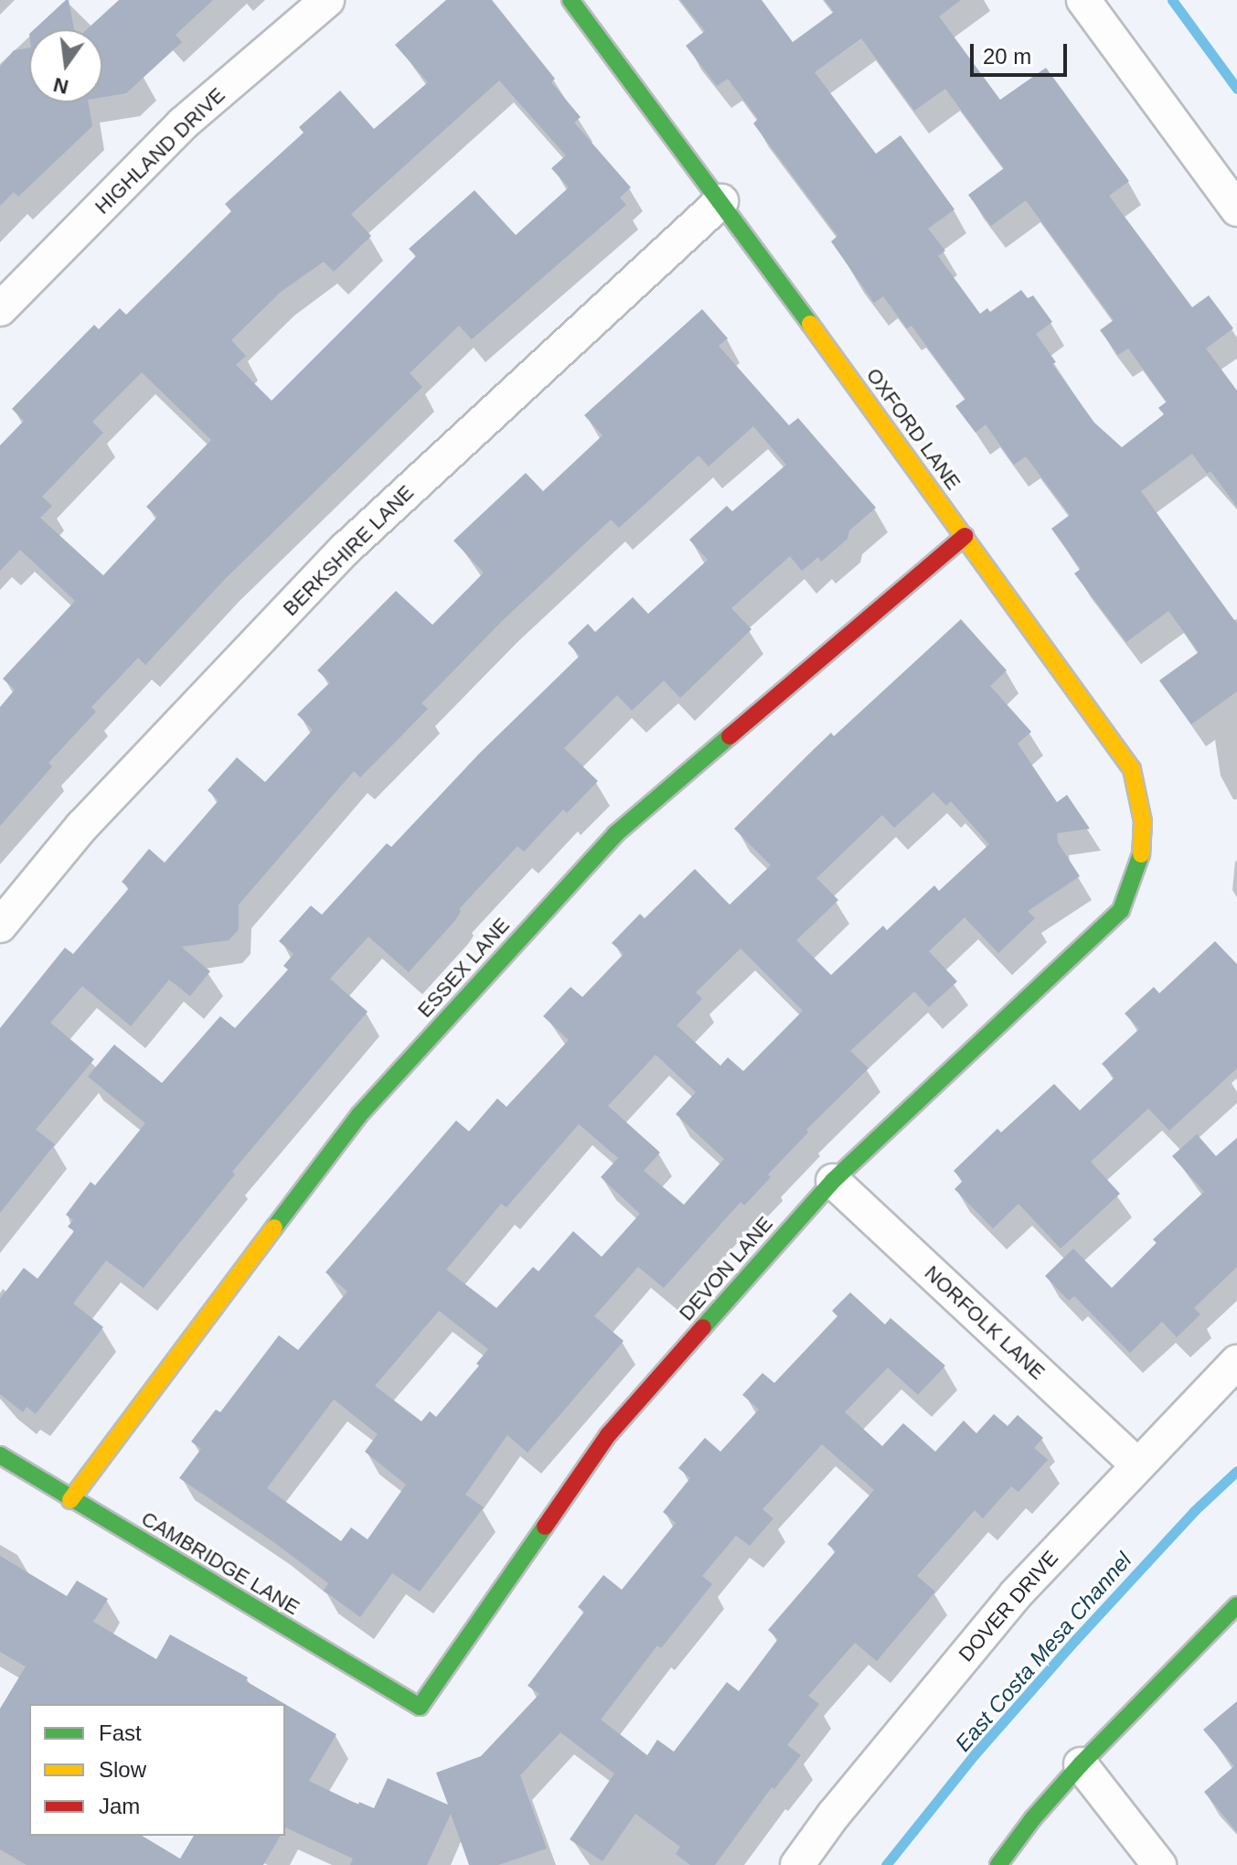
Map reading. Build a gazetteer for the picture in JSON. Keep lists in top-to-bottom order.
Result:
{
  "streets": {
    "street": [
      "HIGHLAND DRIVE",
      "OXFORD LANE",
      "BERKSHIRE LANE",
      "ESSEX LANE",
      "DEVON LANE",
      "NORFOLK LANE",
      "CAMBRIDGE LANE",
      "DOVER DRIVE"
    ]
  },
  "crossings": [
    ["OXFORD LANE", "BERKSHIRE LANE"],
    ["OXFORD LANE", "ESSEX LANE"],
    ["OXFORD LANE", "DEVON LANE"],
    ["ESSEX LANE", "CAMBRIDGE LANE"],
    ["DEVON LANE", "NORFOLK LANE"],
    ["DEVON LANE", "CAMBRIDGE LANE"],
    ["NORFOLK LANE", "DOVER DRIVE"]
  ],
  "water": ["East Costa Mesa Channel"],
  "legend": ["Fast", "Slow", "Jam"],
  "scale_bar": "20 m",
  "north": "bottom"
}
